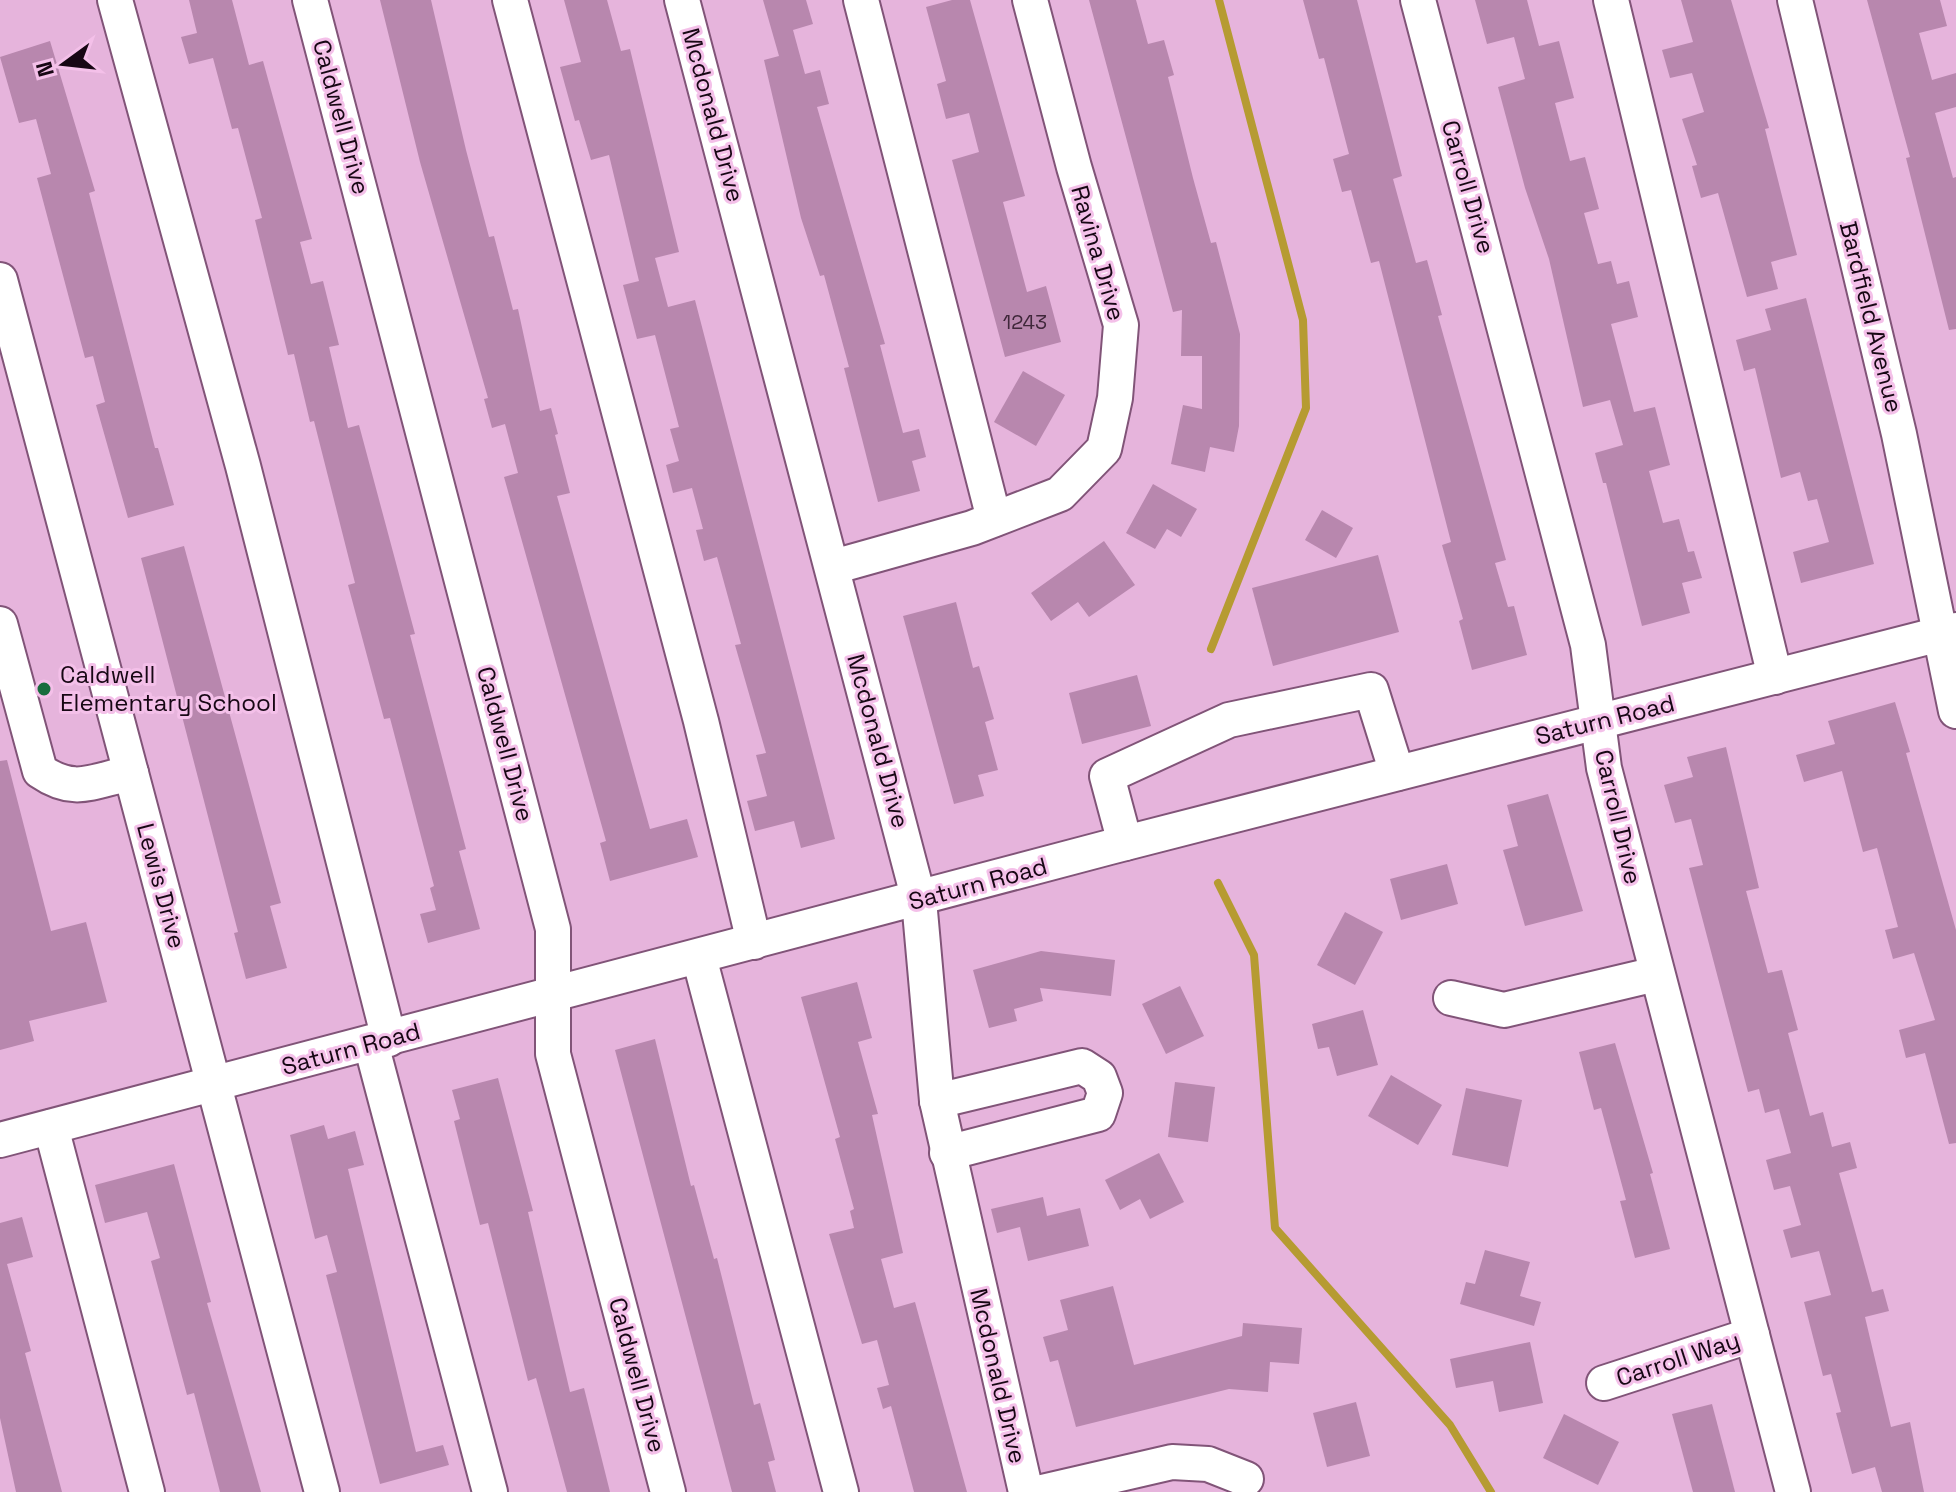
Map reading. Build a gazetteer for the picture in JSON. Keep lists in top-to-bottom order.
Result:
{
  "streets": {
    "street": [
      "Mcdonald Drive",
      "Caldwell Drive",
      "Carroll Drive",
      "Ravina Drive",
      "Bardfield Avenue",
      "Saturn Road",
      "Lewis Drive",
      "Carroll Way"
    ]
  },
  "crossings": [
    ["Mcdonald Drive", "Ravina Drive"],
    ["Mcdonald Drive", "Saturn Road"],
    ["Caldwell Drive", "Saturn Road"],
    ["Carroll Drive", "Saturn Road"],
    ["Carroll Drive", "Carroll Way"],
    ["Bardfield Avenue", "Saturn Road"],
    ["Saturn Road", "Lewis Drive"]
  ],
  "places": ["Caldwell Elementary School"],
  "house_numbers": ["1243"],
  "north": "left"
}
